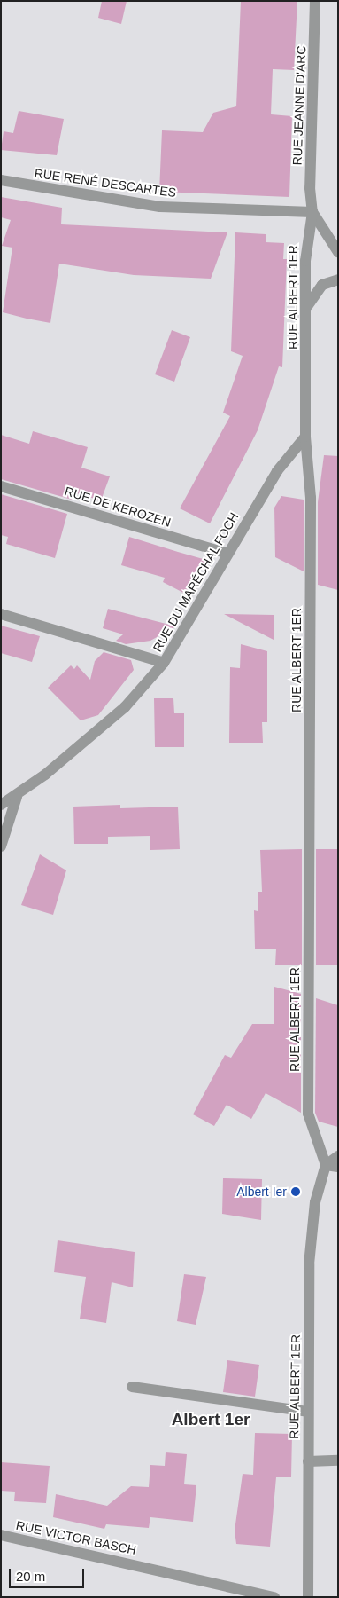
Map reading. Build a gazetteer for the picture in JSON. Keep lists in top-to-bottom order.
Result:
{
  "streets": {
    "street": [
      "RUE JEANNE D'ARC",
      "RUE RENÉ DESCARTES",
      "RUE ALBERT 1ER",
      "RUE DE KEROZEN",
      "RUE DU MARÉCHAL FOCH",
      "RUE VICTOR BASCH"
    ]
  },
  "crossings": [
    ["RUE JEANNE D'ARC", "RUE RENÉ DESCARTES"],
    ["RUE JEANNE D'ARC", "RUE ALBERT 1ER"],
    ["RUE RENÉ DESCARTES", "RUE ALBERT 1ER"],
    ["RUE ALBERT 1ER", "RUE DU MARÉCHAL FOCH"],
    ["RUE DE KEROZEN", "RUE DU MARÉCHAL FOCH"]
  ],
  "districts": ["Albert 1er"],
  "places": ["Albert Ier"],
  "scale_bar": "20 m"
}
